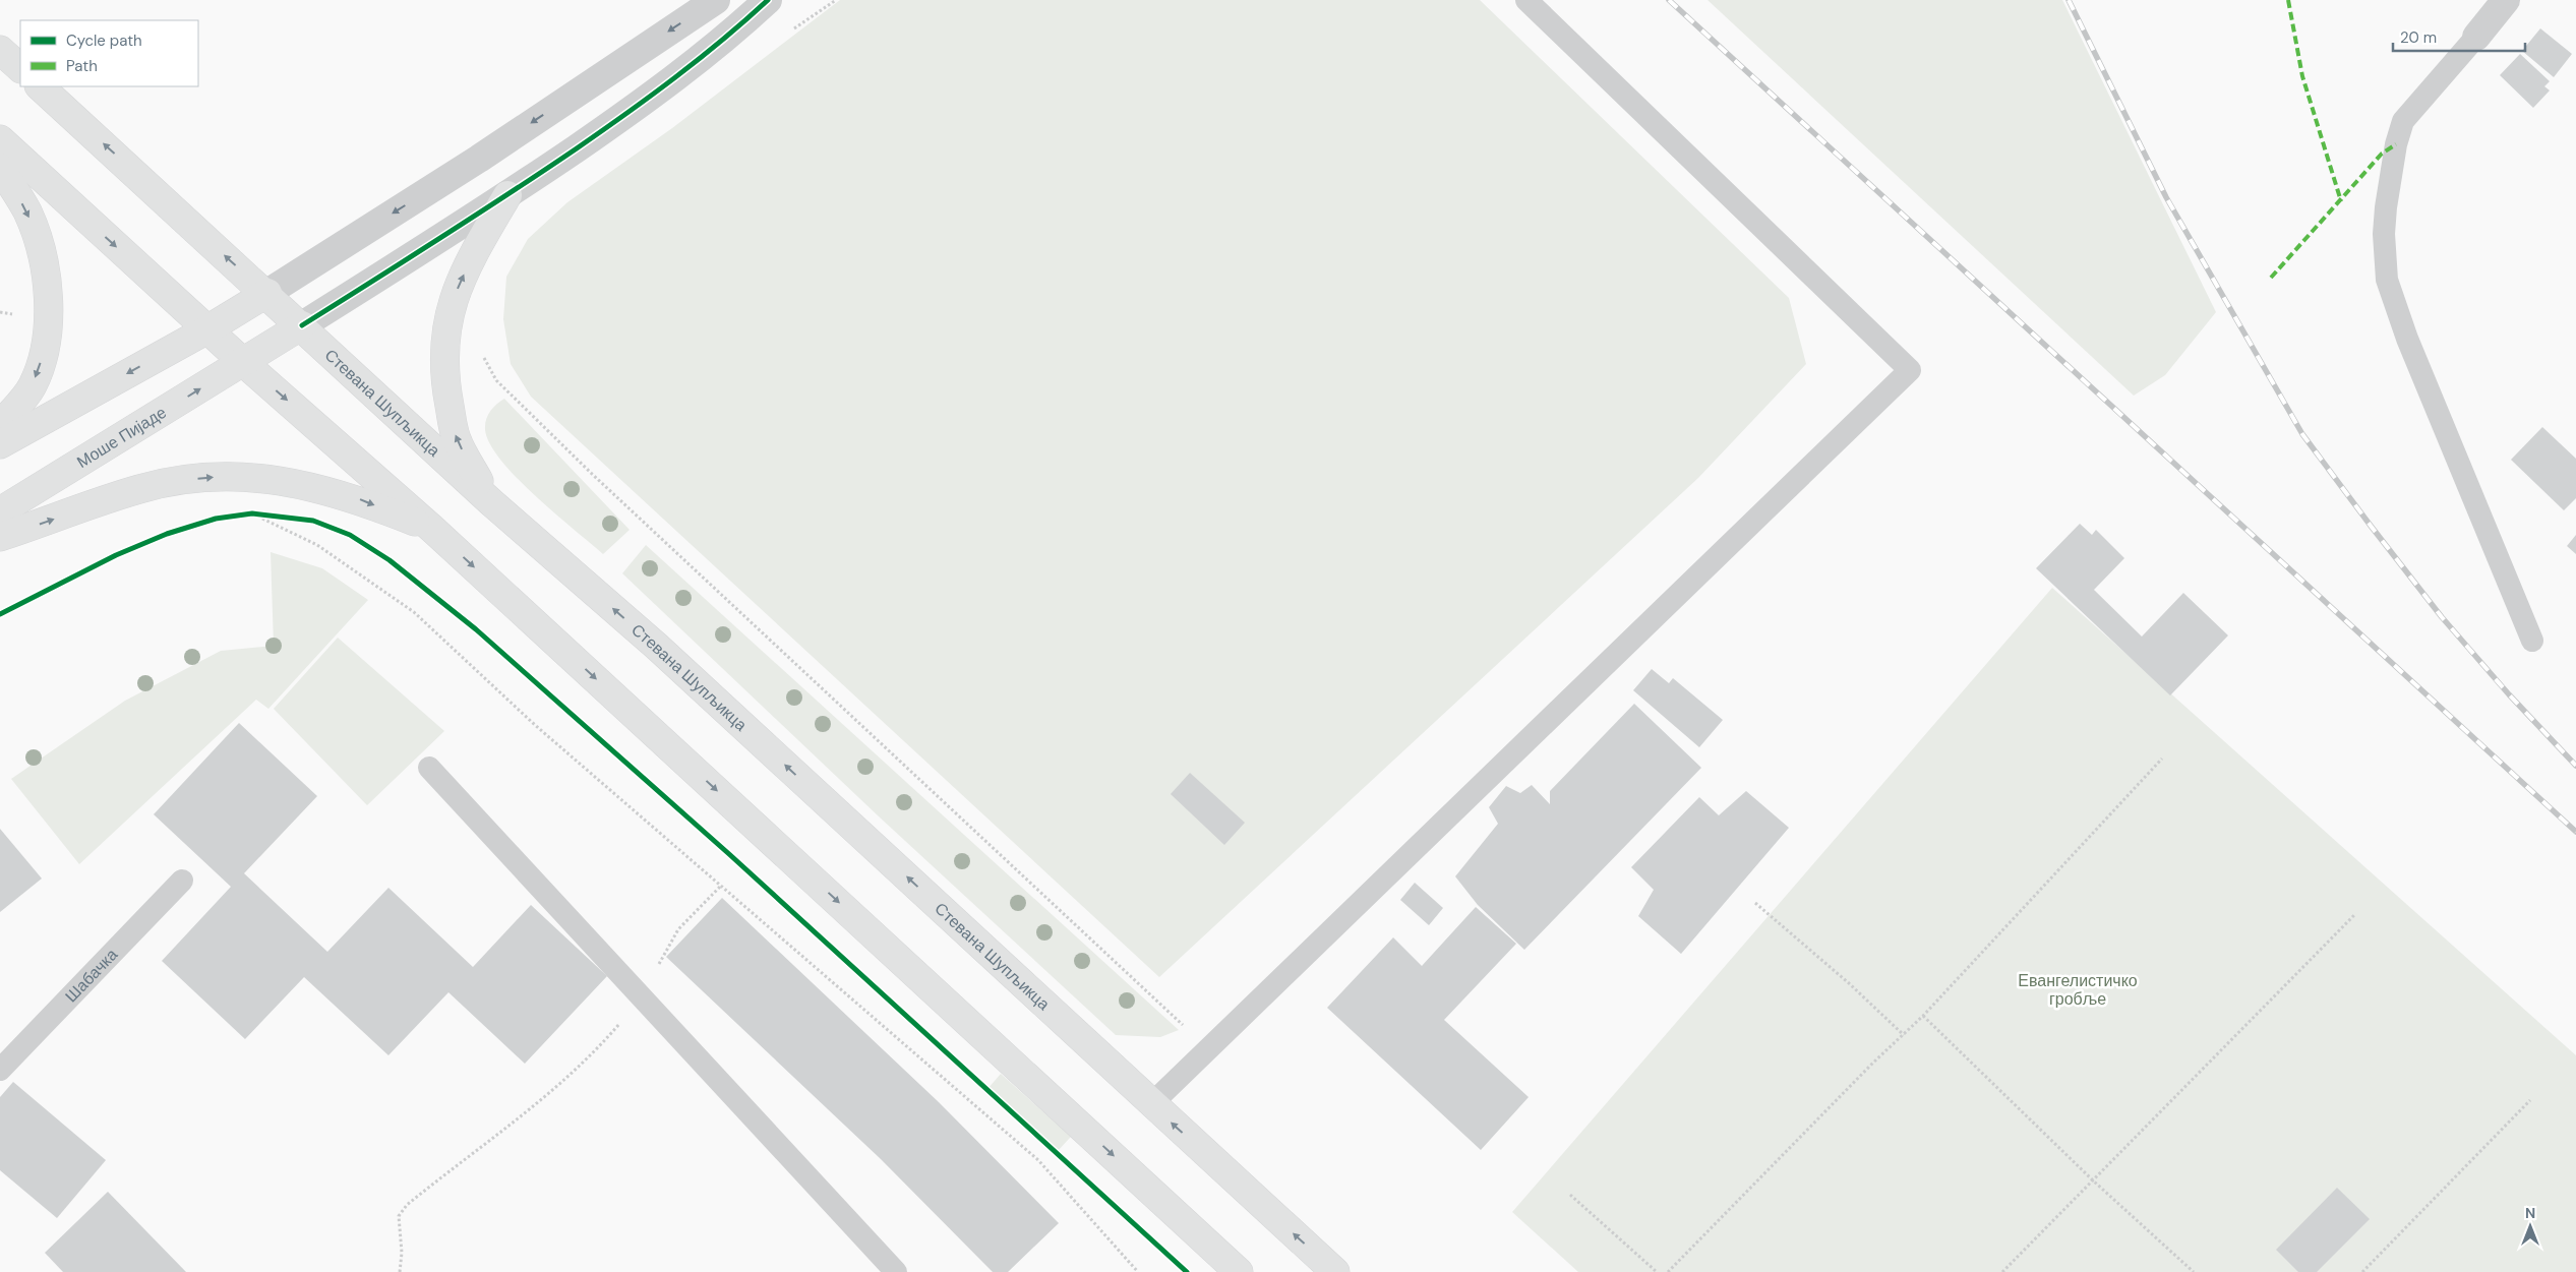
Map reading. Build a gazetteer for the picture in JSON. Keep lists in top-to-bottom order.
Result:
{
  "streets": {
    "main road": ["Стевана Шупљикца", "Моше Пијаде"],
    "lane": ["Шабачка"]
  },
  "crossings": [
    ["Стевана Шупљикца", "Моше Пијаде"]
  ],
  "parks": ["Евангелистичко гробље"],
  "legend": ["Cycle path", "Path"],
  "scale_bar": "20 m",
  "north": "top"
}
